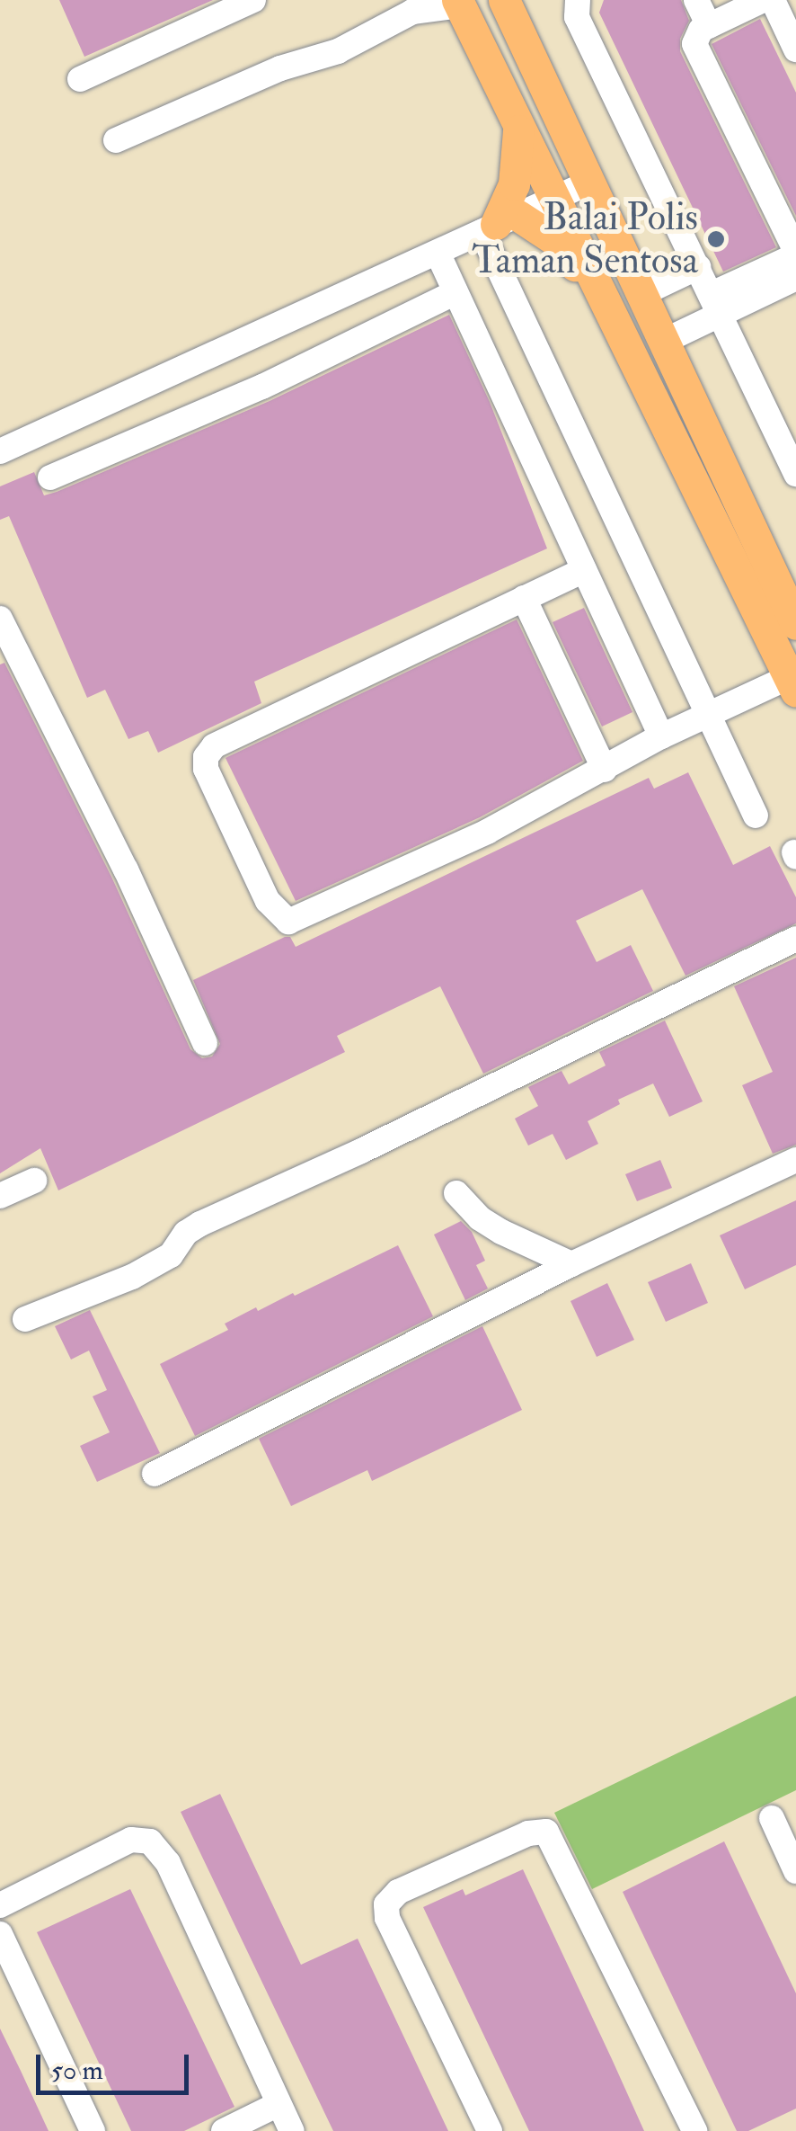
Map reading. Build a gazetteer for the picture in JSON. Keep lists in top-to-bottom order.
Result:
{
  "places": ["Balai Polis Taman Sentosa"],
  "scale_bar": "50 m"
}
